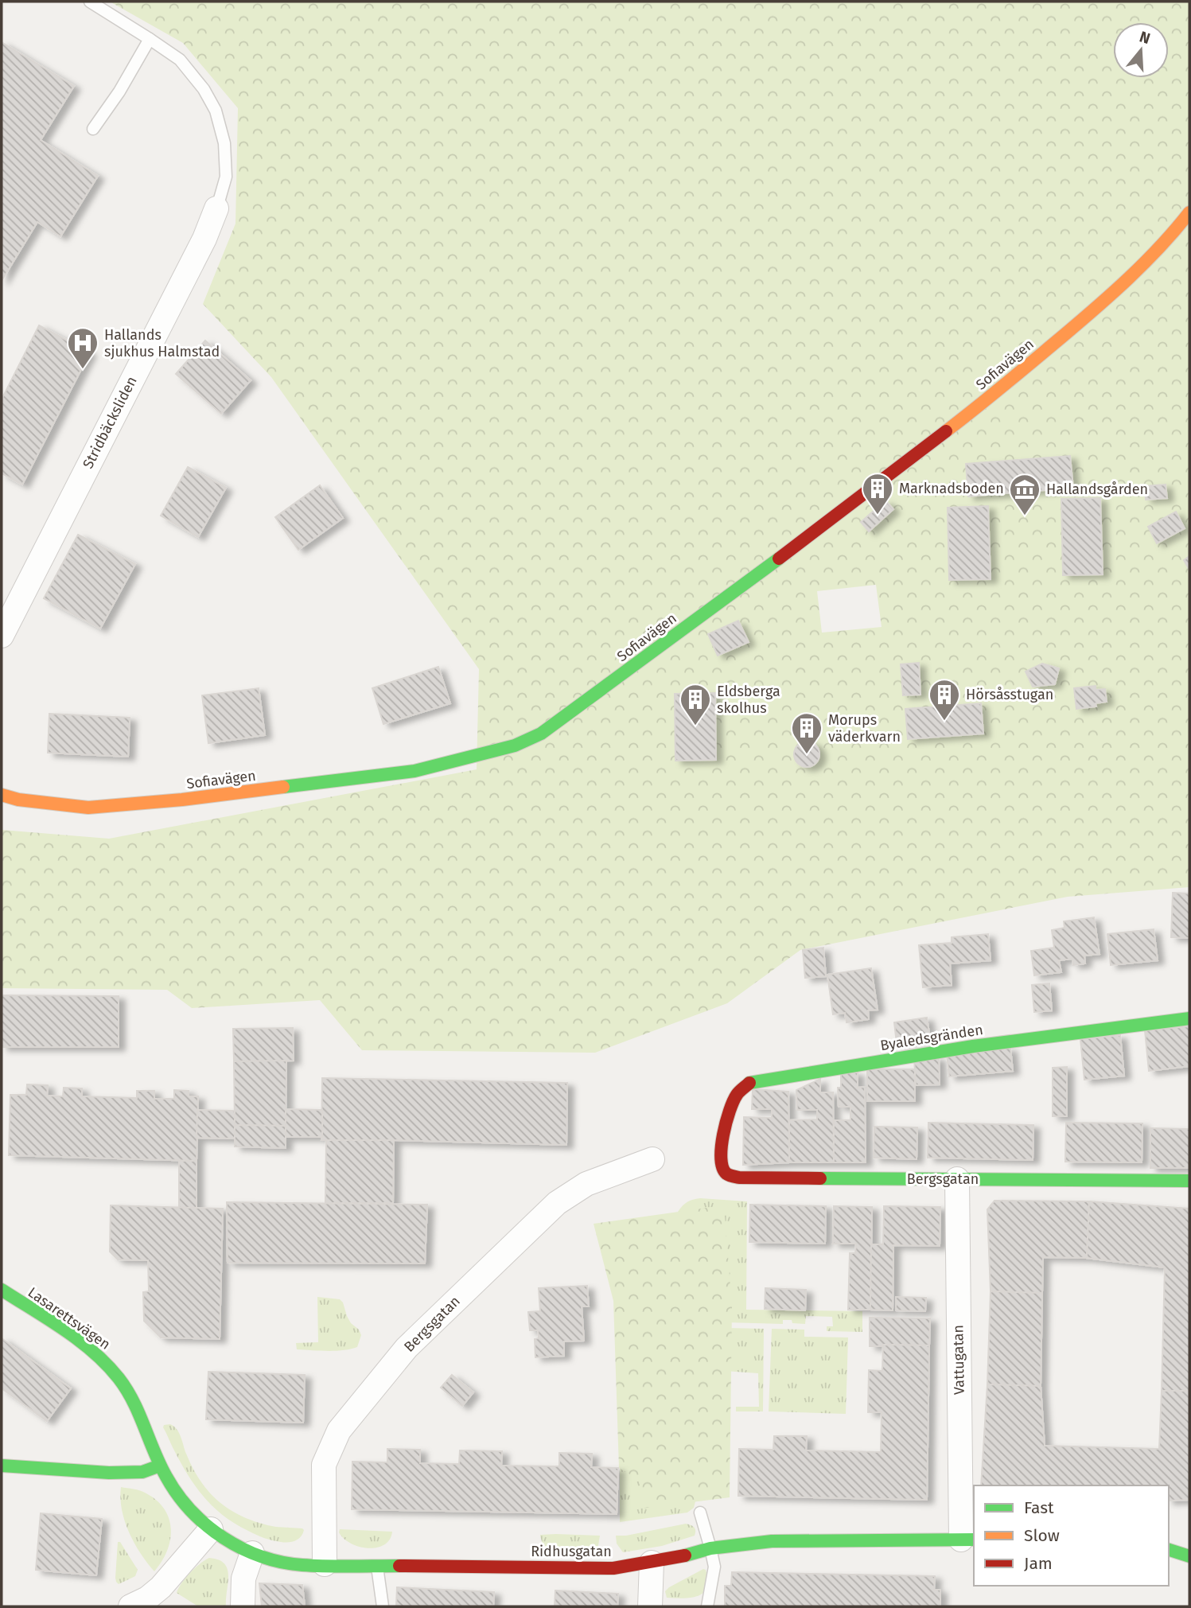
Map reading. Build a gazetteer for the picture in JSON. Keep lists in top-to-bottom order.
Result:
{
  "streets": {
    "street": [
      "Sofiavägen",
      "Stridbäcksliden",
      "Byaledsgränden",
      "Bergsgatan",
      "Lasarettsvägen",
      "Vattugatan",
      "Ridhusgatan"
    ]
  },
  "crossings": [
    ["Byaledsgränden", "Bergsgatan"],
    ["Bergsgatan", "Vattugatan"],
    ["Bergsgatan", "Ridhusgatan"],
    ["Lasarettsvägen", "Ridhusgatan"],
    ["Vattugatan", "Ridhusgatan"]
  ],
  "places": {
    "hospital": ["Hallands sjukhus Halmstad"],
    "building": [
      "Marknadsboden",
      "Hörsåsstugan",
      "Eldsberga skolhus",
      "Morups väderkvarn"
    ],
    "museum": ["Hallandsgården"]
  },
  "legend": ["Fast", "Slow", "Jam"],
  "north": "top"
}
